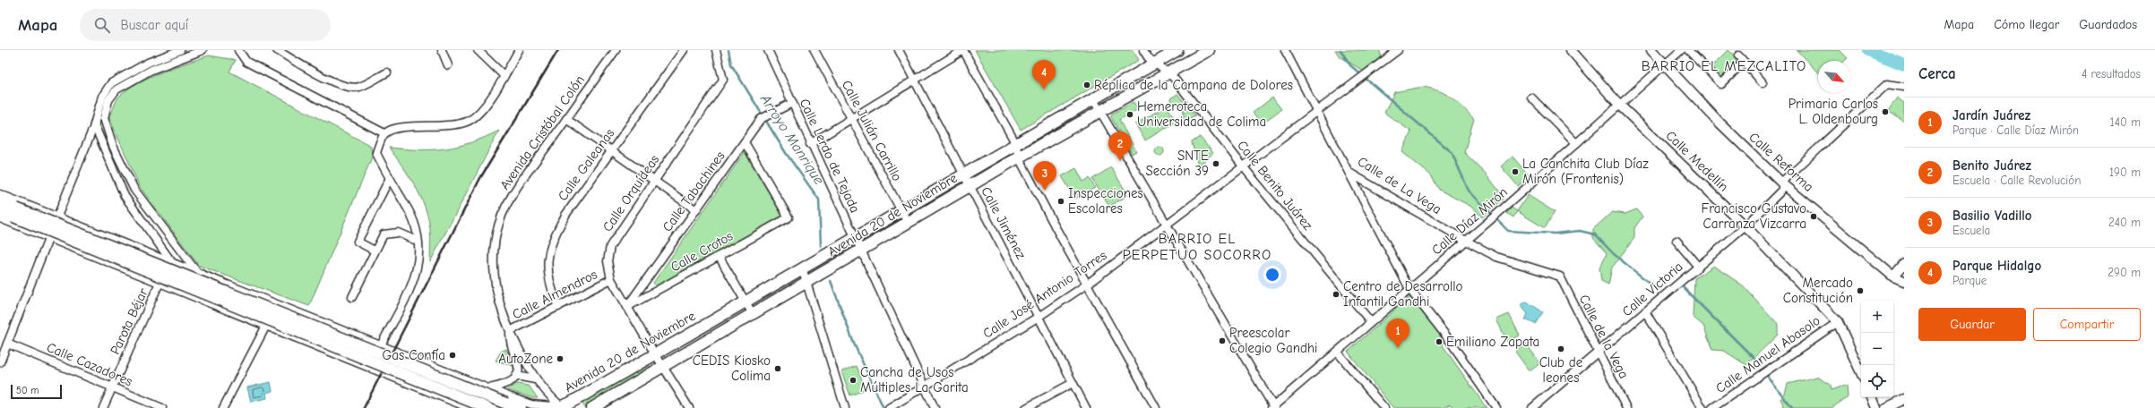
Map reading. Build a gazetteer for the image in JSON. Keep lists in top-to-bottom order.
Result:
{
  "streets": {
    "main road": ["Avenida 20 de Noviembre"],
    "street": [
      "Calle Julián Carrillo",
      "Avenida Cristóbal Colón",
      "Calle Lerdo de Tejada",
      "Calle Medellín",
      "Calle Reforma",
      "Calle Galeanas",
      "Calle Benito Juárez",
      "Calle de La Vega",
      "Calle Tabachines",
      "Calle Orquídeas",
      "Calle Díaz Mirón",
      "Calle Jiménez",
      "Calle Crotos",
      "Calle Victoria",
      "Calle Almendros",
      "Calle José Antonio Torres",
      "Parota Béjar",
      "Calle de la Vega",
      "Calle Manuel Abasolo",
      "Calle Cazadores"
    ]
  },
  "crossings": [
    ["Calle Julián Carrillo", "Avenida 20 de Noviembre"],
    ["Avenida Cristóbal Colón", "Avenida 20 de Noviembre"],
    ["Avenida Cristóbal Colón", "Calle Almendros"],
    ["Calle Lerdo de Tejada", "Calle Tabachines"],
    ["Calle Lerdo de Tejada", "Avenida 20 de Noviembre"],
    ["Calle Lerdo de Tejada", "Calle José Antonio Torres"],
    ["Calle Medellín", "Calle Díaz Mirón"],
    ["Calle Medellín", "Calle Victoria"],
    ["Calle Medellín", "Calle Manuel Abasolo"],
    ["Calle Reforma", "Calle Díaz Mirón"],
    ["Calle Reforma", "Calle Victoria"],
    ["Calle Galeanas", "Calle Almendros"],
    ["Calle Benito Juárez", "Avenida 20 de Noviembre"],
    ["Calle Benito Juárez", "Calle Díaz Mirón"],
    ["Calle Benito Juárez", "Calle José Antonio Torres"],
    ["Calle de La Vega", "Calle Díaz Mirón"],
    ["Calle de La Vega", "Calle José Antonio Torres"],
    ["Calle de La Vega", "Calle de la Vega"],
    ["Calle Tabachines", "Calle Orquídeas"],
    ["Calle Tabachines", "Calle Crotos"],
    ["Calle Orquídeas", "Avenida 20 de Noviembre"],
    ["Calle Orquídeas", "Calle Crotos"],
    ["Calle Orquídeas", "Calle Almendros"],
    ["Avenida 20 de Noviembre", "Calle Jiménez"],
    ["Calle Jiménez", "Calle José Antonio Torres"],
    ["Calle Victoria", "Calle de la Vega"],
    ["Parota Béjar", "Calle Cazadores"]
  ],
  "districts": ["BARRIO EL MEZCALITO", "BARRIO EL PERPETUO SOCORRO"],
  "water": ["Arroyo Manrique"],
  "places": [
    "Réplica de la Campana de Dolores",
    "Primaria Carlos L. Oldenbourg",
    "Hemeroteca Universidad de Colima",
    "SNTE Sección 39",
    "La Canchita Club Díaz Mirón (Frontenis)",
    "Inspecciones Escolares",
    "Francisco Gustavo Carranza Vizcarra",
    "Mercado Constitución",
    "Centro de Desarrollo Infantil Gandhi",
    "Preescolar Colegio Gandhi",
    "Emiliano Zapata",
    "Club de leones",
    "Gas Confía",
    "AutoZone",
    "CEDIS Kiosko Colima",
    "Cancha de Usos Múltiples La Garita"
  ],
  "scale_bar": "50 m",
  "north": "bottom right",
  "page": {
    "header": "Mapa",
    "search": "Buscar aquí",
    "nav": ["Mapa", "Cómo llegar", "Guardados"],
    "heading": ["Cerca", "4 resultados"],
    "pins": [
      "4",
      "2",
      "3",
      "1"
    ],
    "list": [
      {
        "mark": "1",
        "name": "Jardín Juárez",
        "note": "Parque · Calle Díaz Mirón",
        "value": "140 m"
      },
      {
        "mark": "2",
        "name": "Benito Juárez",
        "note": "Escuela · Calle Revolución",
        "value": "190 m"
      },
      {
        "mark": "3",
        "name": "Basilio Vadillo",
        "note": "Escuela",
        "value": "240 m"
      },
      {
        "mark": "4",
        "name": "Parque Hidalgo",
        "note": "Parque",
        "value": "290 m"
      }
    ],
    "buttons": ["Guardar", "Compartir"],
    "map_buttons": ["+", "−"],
    "scale": "50 m"
  }
}
